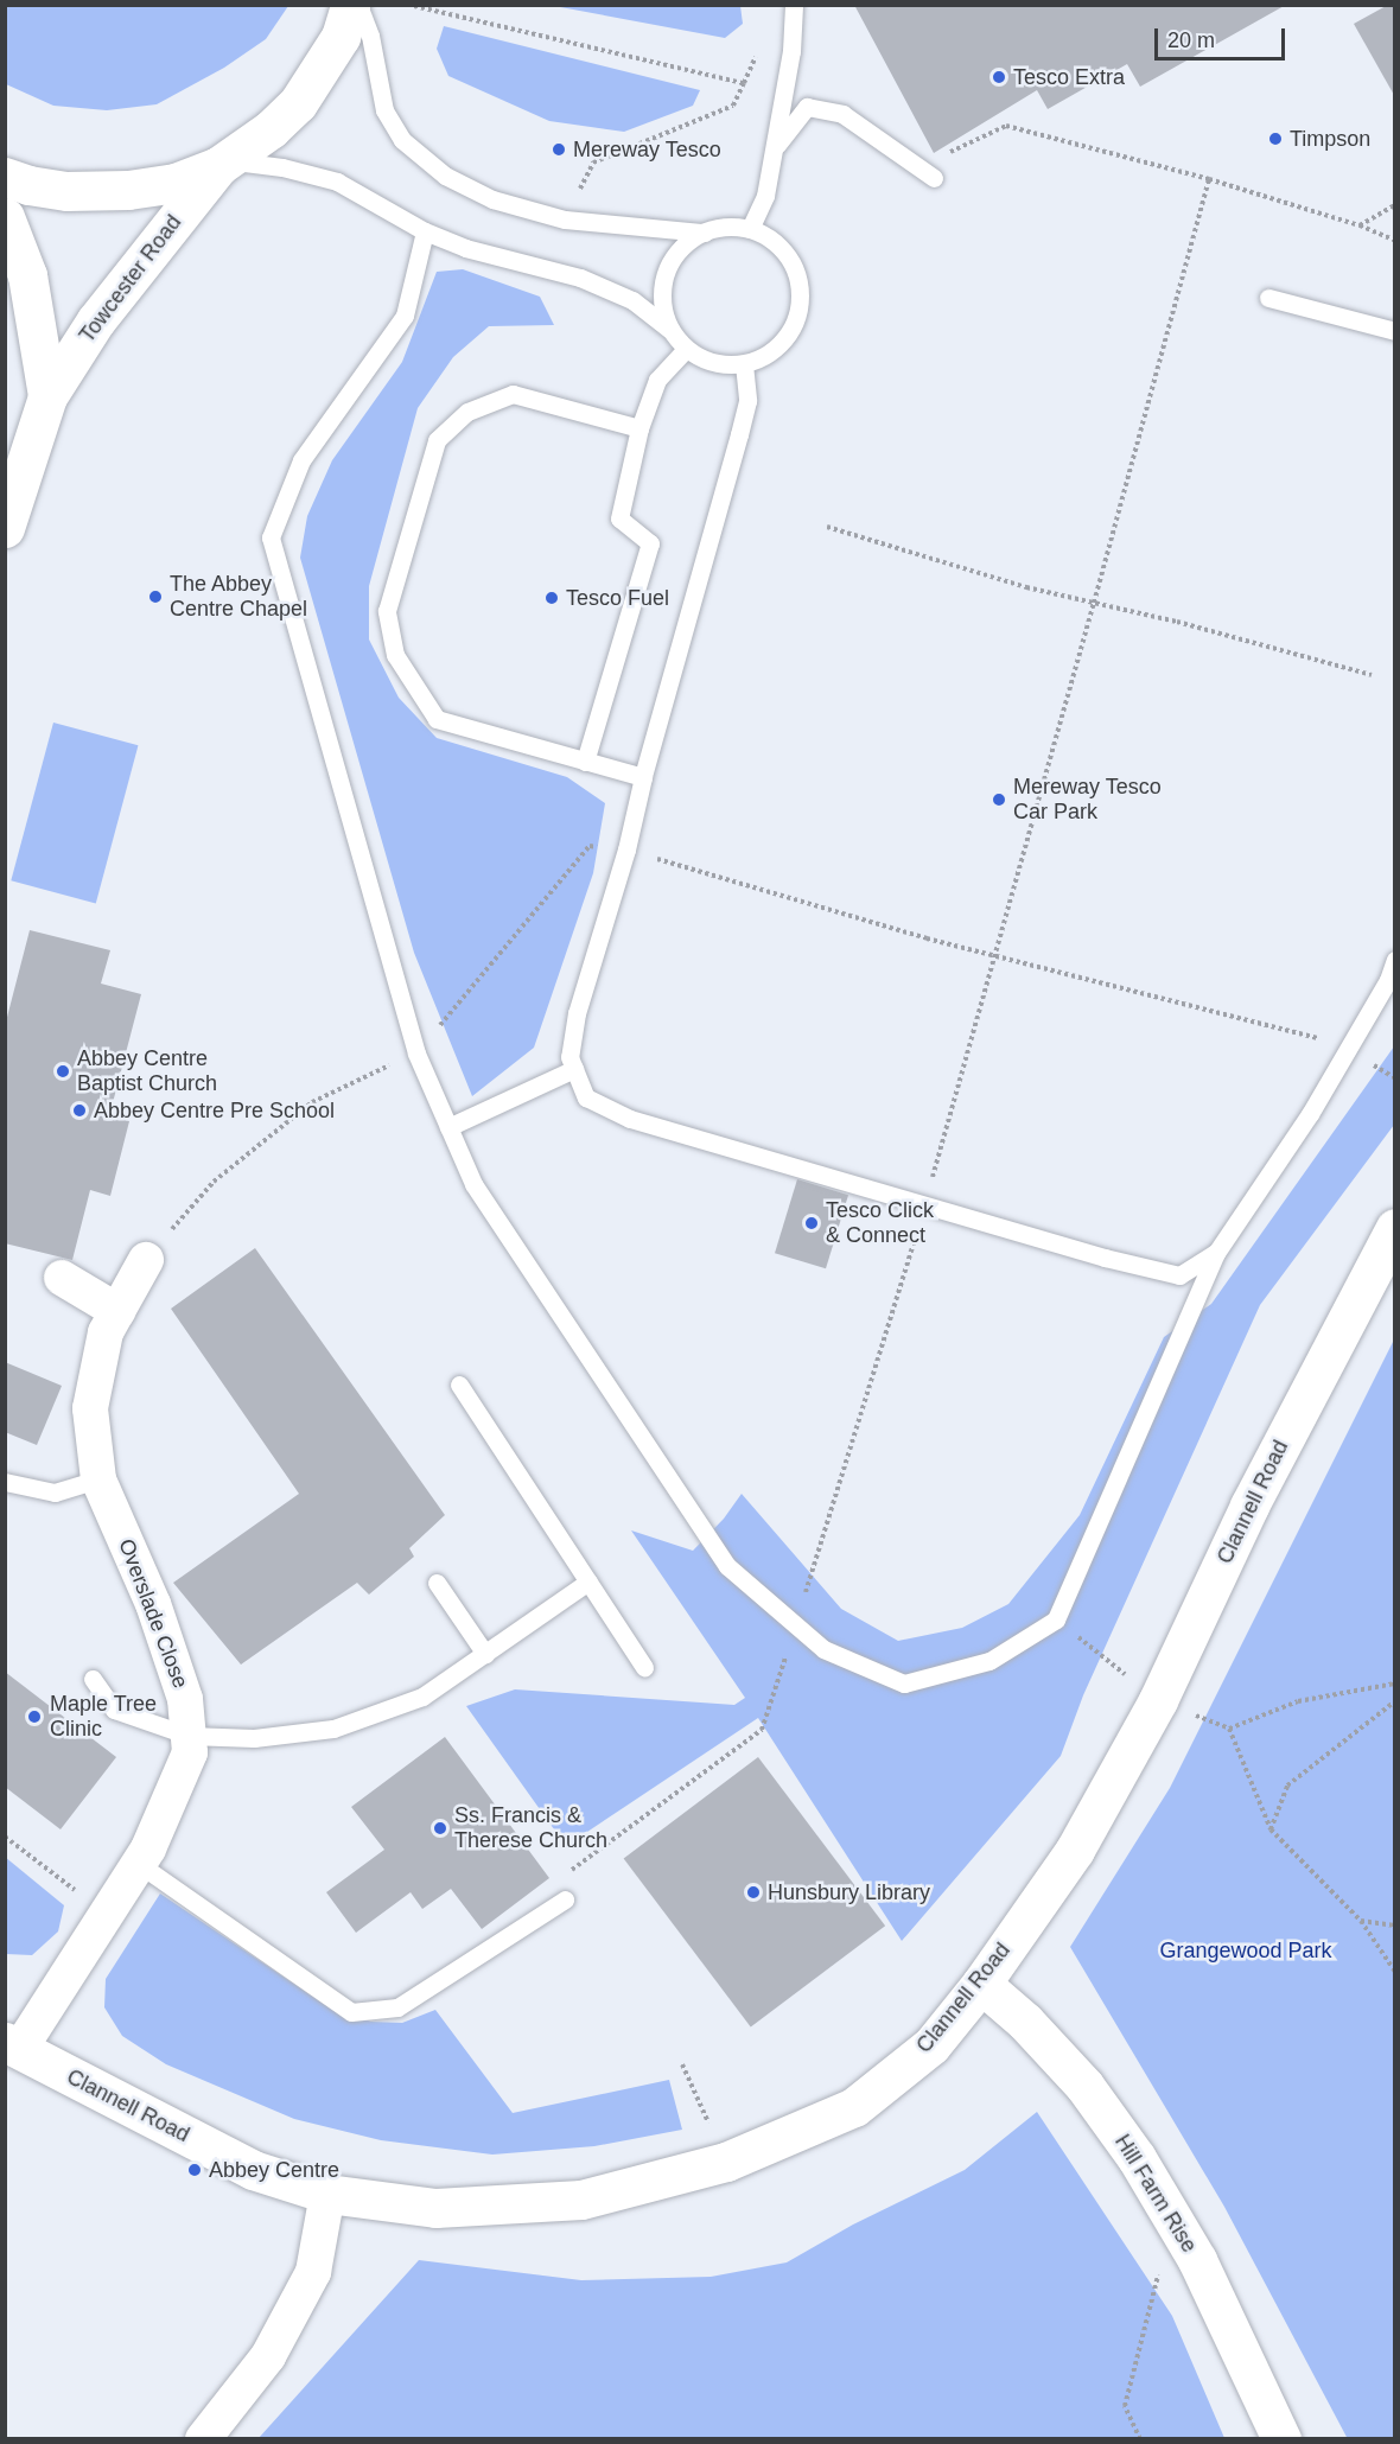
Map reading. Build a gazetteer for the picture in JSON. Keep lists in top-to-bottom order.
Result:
{
  "streets": {
    "main road": ["Towcester Road", "Clannell Road", "Hill Farm Rise"],
    "street": ["Overslade Close"]
  },
  "crossings": [
    ["Clannell Road", "Overslade Close"],
    ["Clannell Road", "Hill Farm Rise"]
  ],
  "parks": ["Grangewood Park"],
  "places": [
    "Tesco Extra",
    "Timpson",
    "Mereway Tesco",
    "The Abbey Centre Chapel",
    "Tesco Fuel",
    "Mereway Tesco Car Park",
    "Abbey Centre Baptist Church",
    "Abbey Centre Pre School",
    "Tesco Click & Connect",
    "Maple Tree Clinic",
    "Ss. Francis & Therese Church",
    "Hunsbury Library",
    "Abbey Centre"
  ],
  "scale_bar": "20 m"
}
